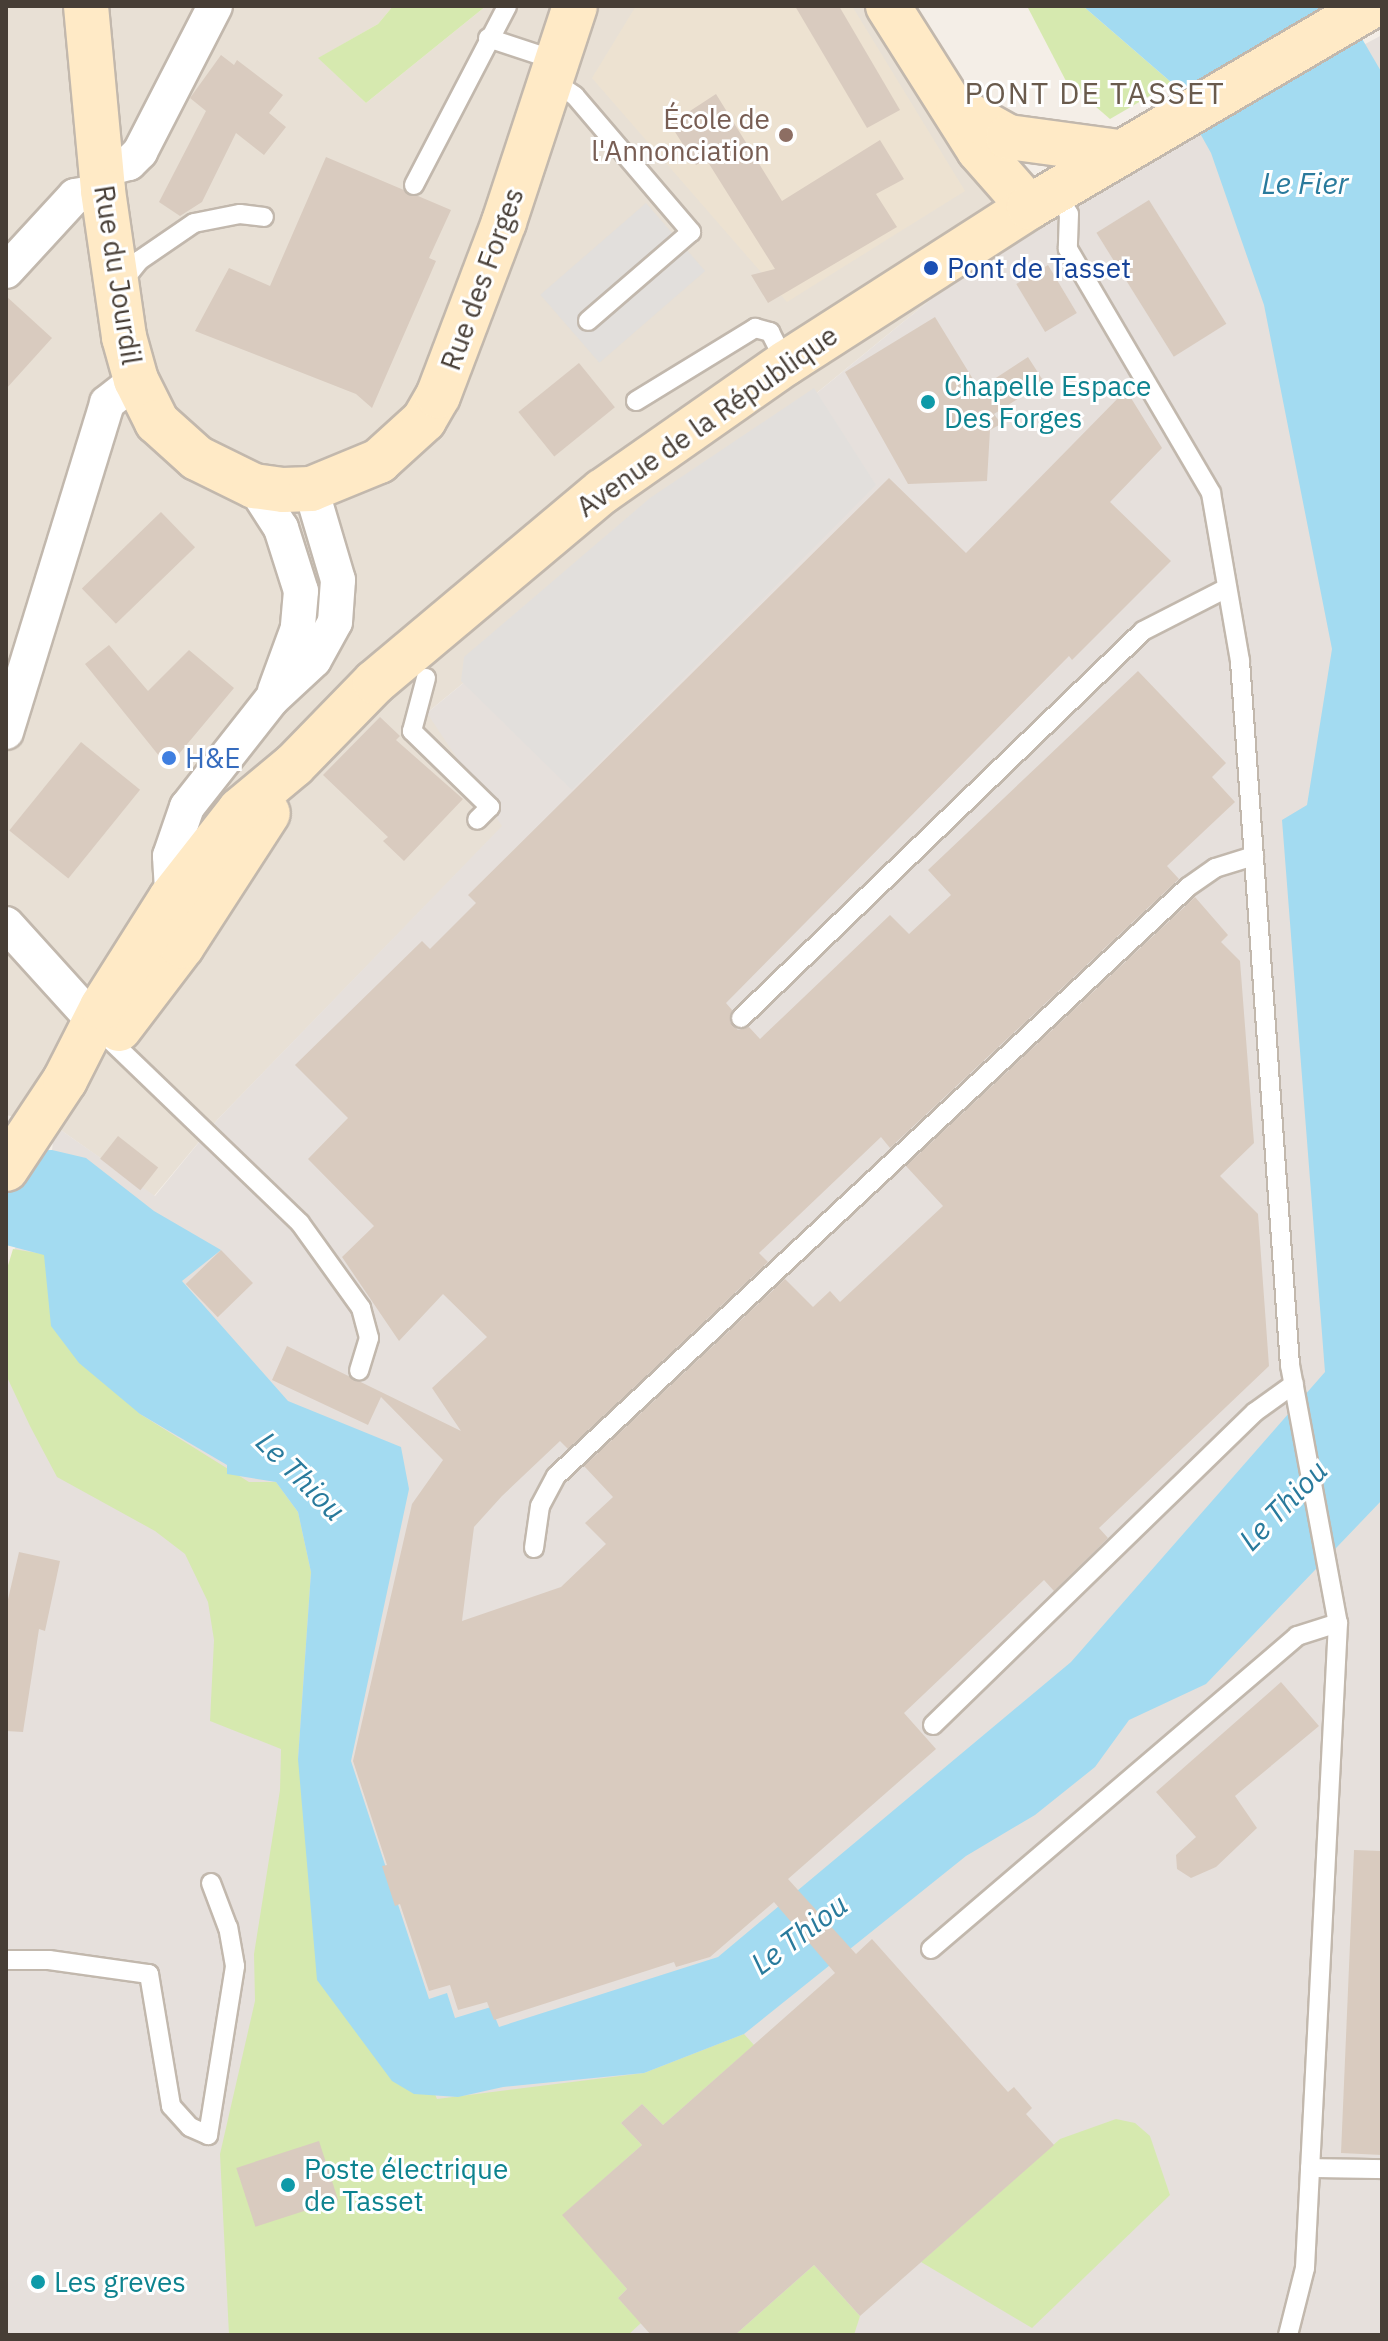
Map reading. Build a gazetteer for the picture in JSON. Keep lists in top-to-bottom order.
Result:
{
  "streets": {
    "main road": ["Rue du Jourdil", "Rue des Forges", "Avenue de la République"]
  },
  "crossings": [
    ["Rue du Jourdil", "Rue des Forges"]
  ],
  "districts": ["PONT DE TASSET"],
  "water": ["Le Fier", "Le Thiou"],
  "places": [
    "École de l'Annonciation",
    "Pont de Tasset",
    "Chapelle Espace Des Forges",
    "H&E",
    "Poste électrique de Tasset",
    "Les greves"
  ]
}
